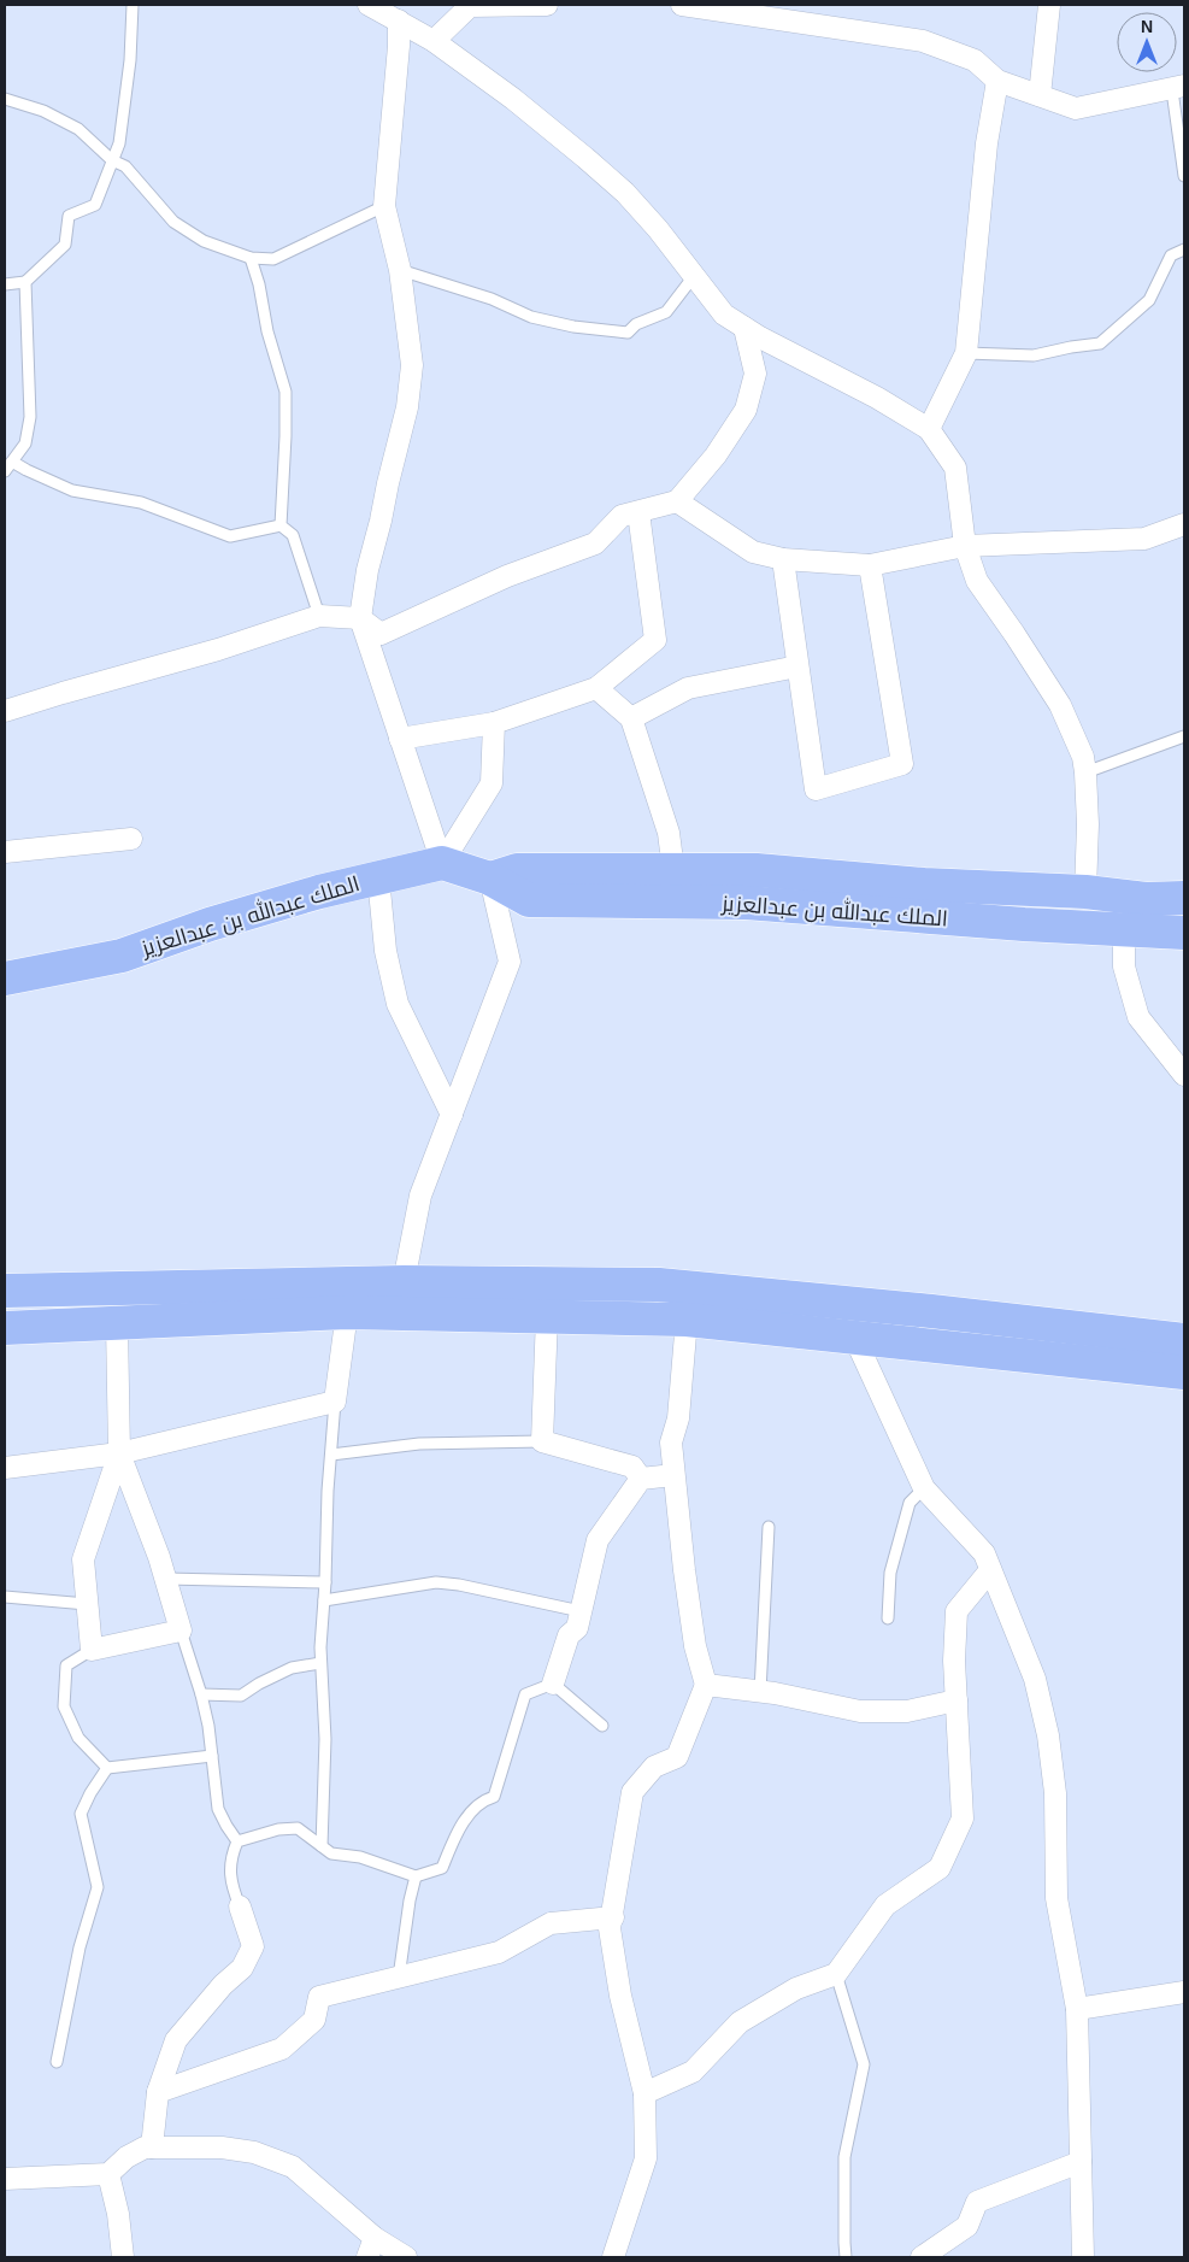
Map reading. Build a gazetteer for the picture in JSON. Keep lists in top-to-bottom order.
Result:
{
  "streets": {
    "main road": ["الملك عبدالله بن عبدالعزيز"]
  },
  "north": "top"
}
